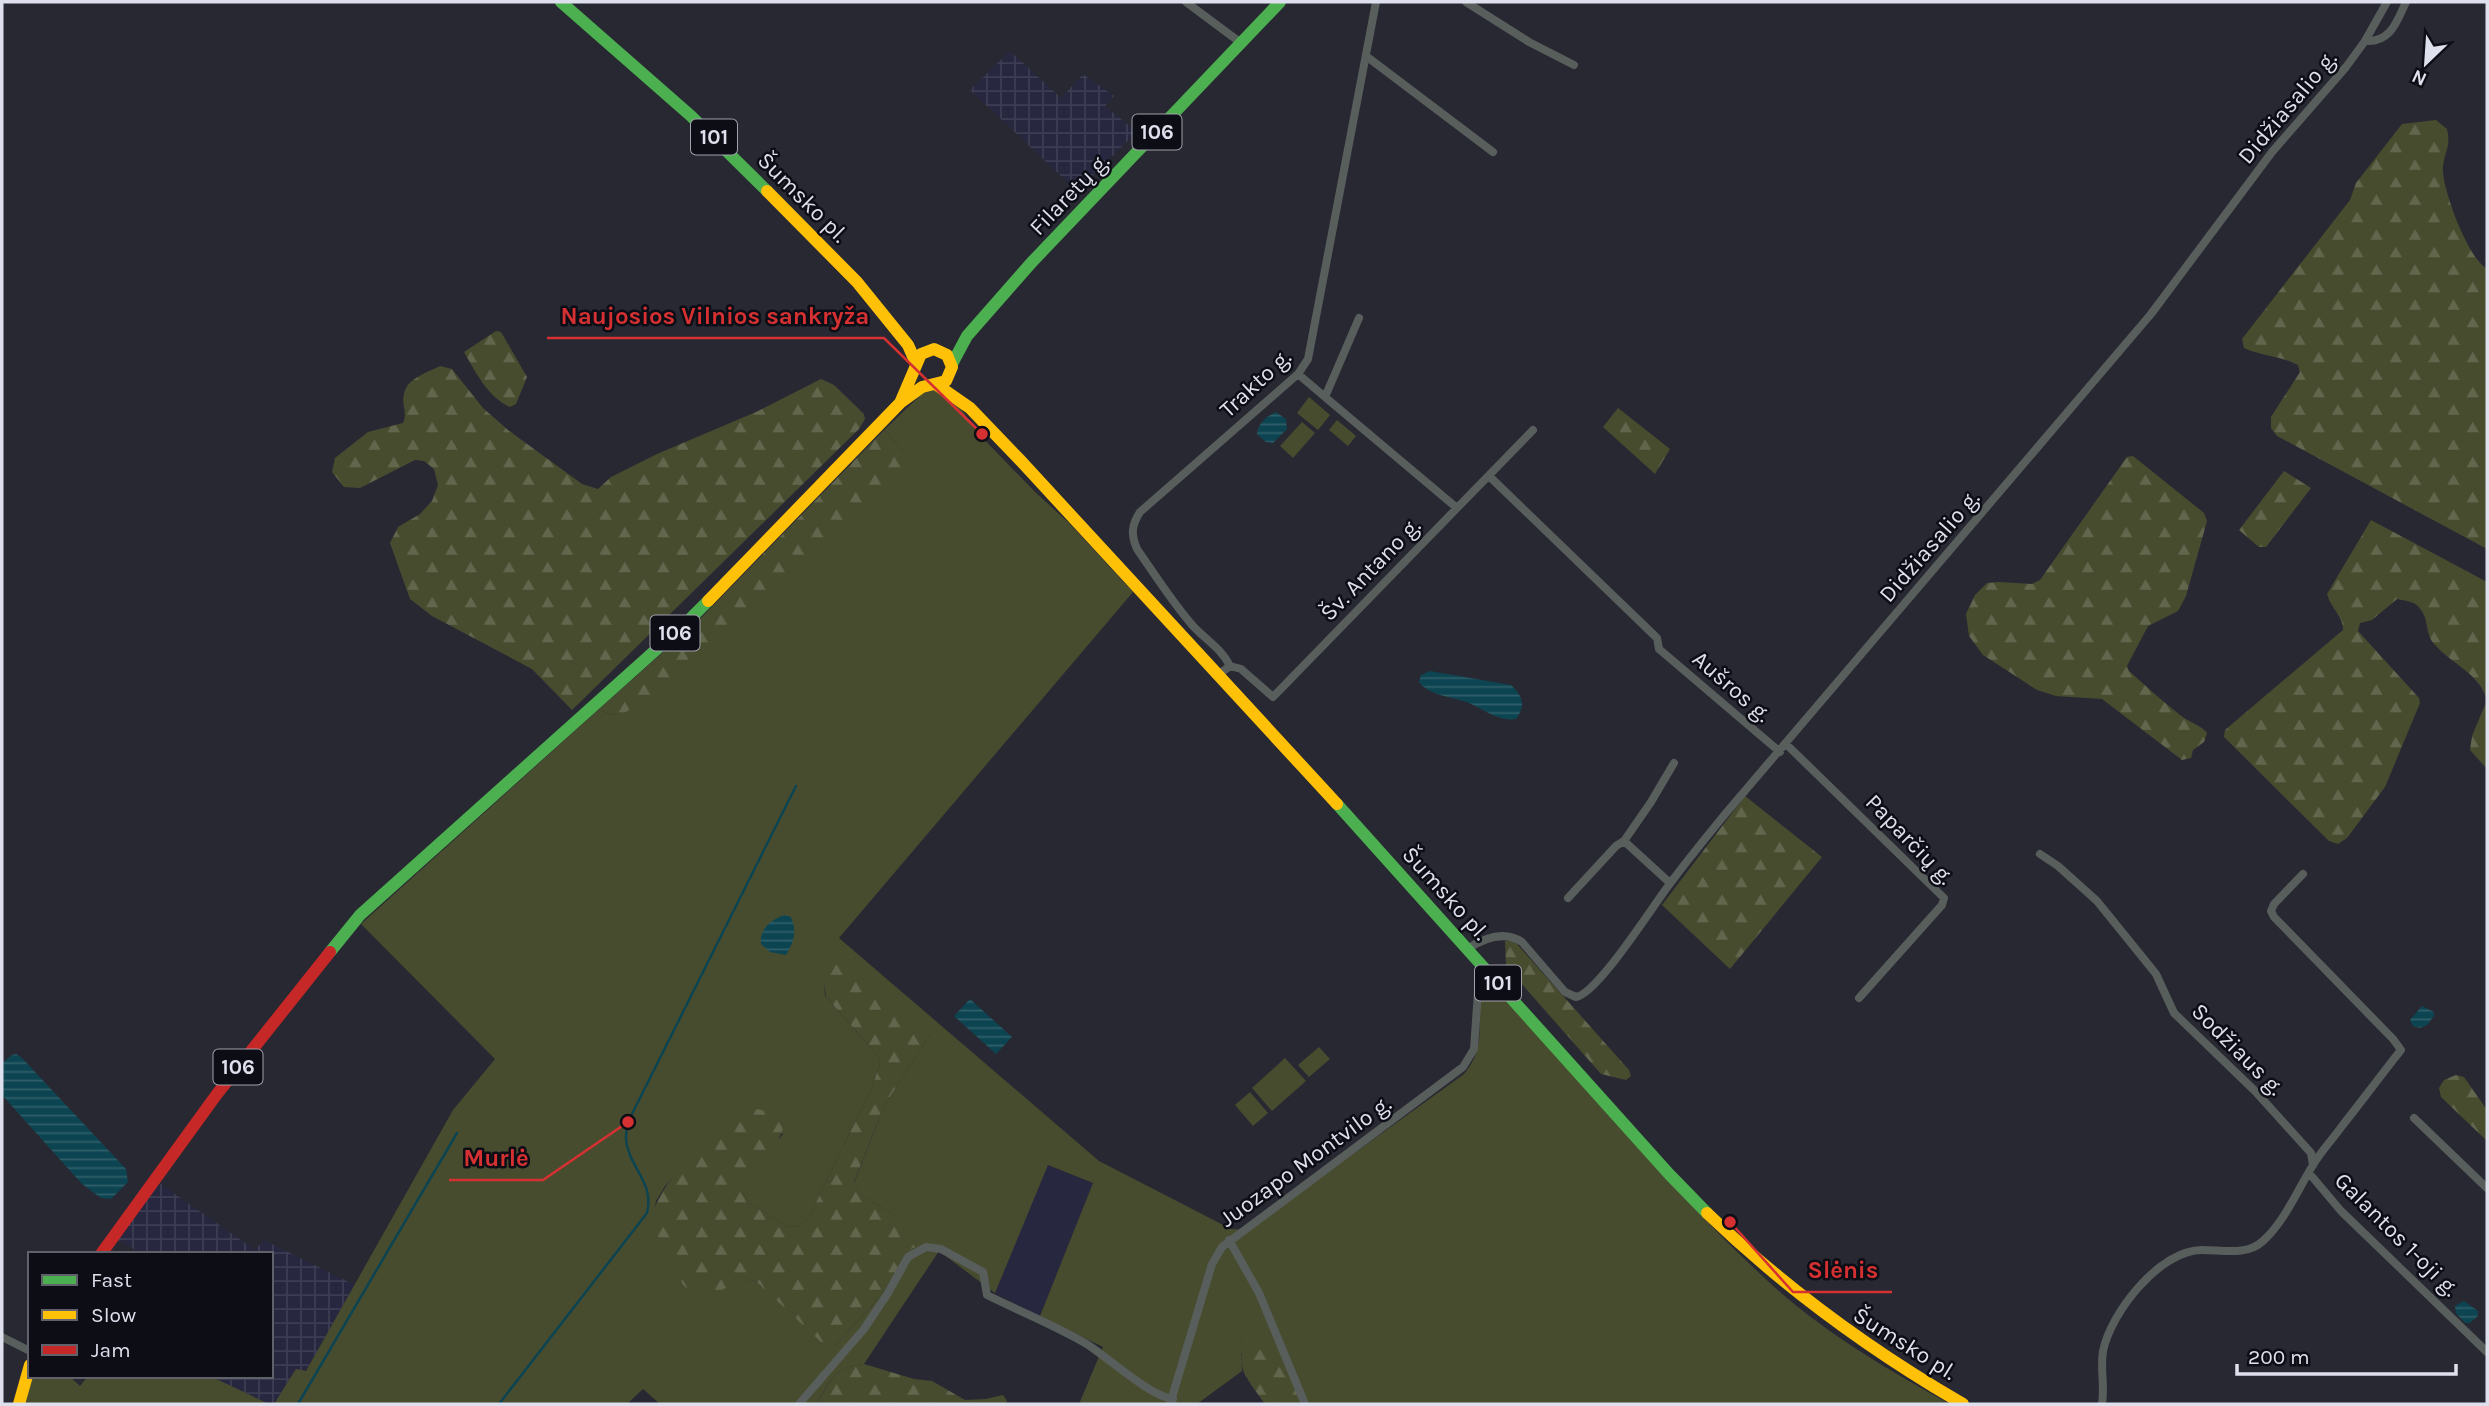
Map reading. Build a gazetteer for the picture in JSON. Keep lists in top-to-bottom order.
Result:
{
  "streets": {
    "main road": [
      "106",
      "101",
      "Filaretų g.",
      "Šumsko pl."
    ],
    "street": [
      "Didžiasalio g.",
      "Trakto g.",
      "Šv. Antano g.",
      "Aušros g.",
      "Paparčių g.",
      "Sodžiaus g.",
      "Juozapo Montvilo g.",
      "Galantos 1-oji g."
    ]
  },
  "crossings": [
    ["Didžiasalio g.", "Šumsko pl."],
    ["Didžiasalio g.", "Aušros g."],
    ["Didžiasalio g.", "Paparčių g."],
    ["106", "Filaretų g."],
    ["106", "Šumsko pl."],
    ["Filaretų g.", "Šumsko pl."],
    ["Šumsko pl.", "Juozapo Montvilo g."],
    ["Trakto g.", "Šv. Antano g."],
    ["Šv. Antano g.", "Aušros g."],
    ["Sodžiaus g.", "Galantos 1-oji g."]
  ],
  "places": ["Naujosios Vilnios sankryža", "Murlė", "Slėnis"],
  "legend": ["Fast", "Slow", "Jam"],
  "scale_bar": "200 m",
  "north": "bottom left"
}
